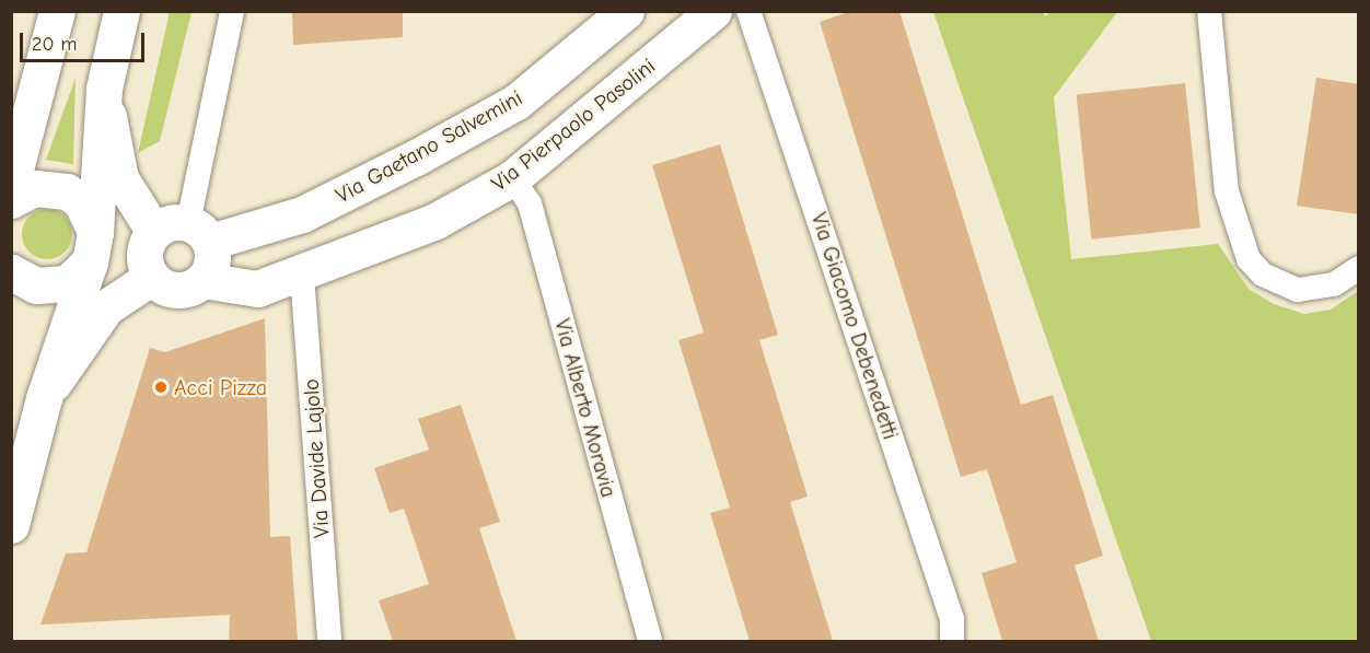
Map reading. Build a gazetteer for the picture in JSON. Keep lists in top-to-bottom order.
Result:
{
  "streets": {
    "street": ["Via Pierpaolo Pasolini", "Via Gaetano Salvemini"],
    "lane": ["Via Giacomo Debenedetti", "Via Alberto Moravia", "Via Davide Lajolo"]
  },
  "crossings": [
    ["Via Pierpaolo Pasolini", "Via Gaetano Salvemini"],
    ["Via Pierpaolo Pasolini", "Via Alberto Moravia"],
    ["Via Pierpaolo Pasolini", "Via Davide Lajolo"]
  ],
  "places": ["Acci Pizza"],
  "scale_bar": "20 m"
}
